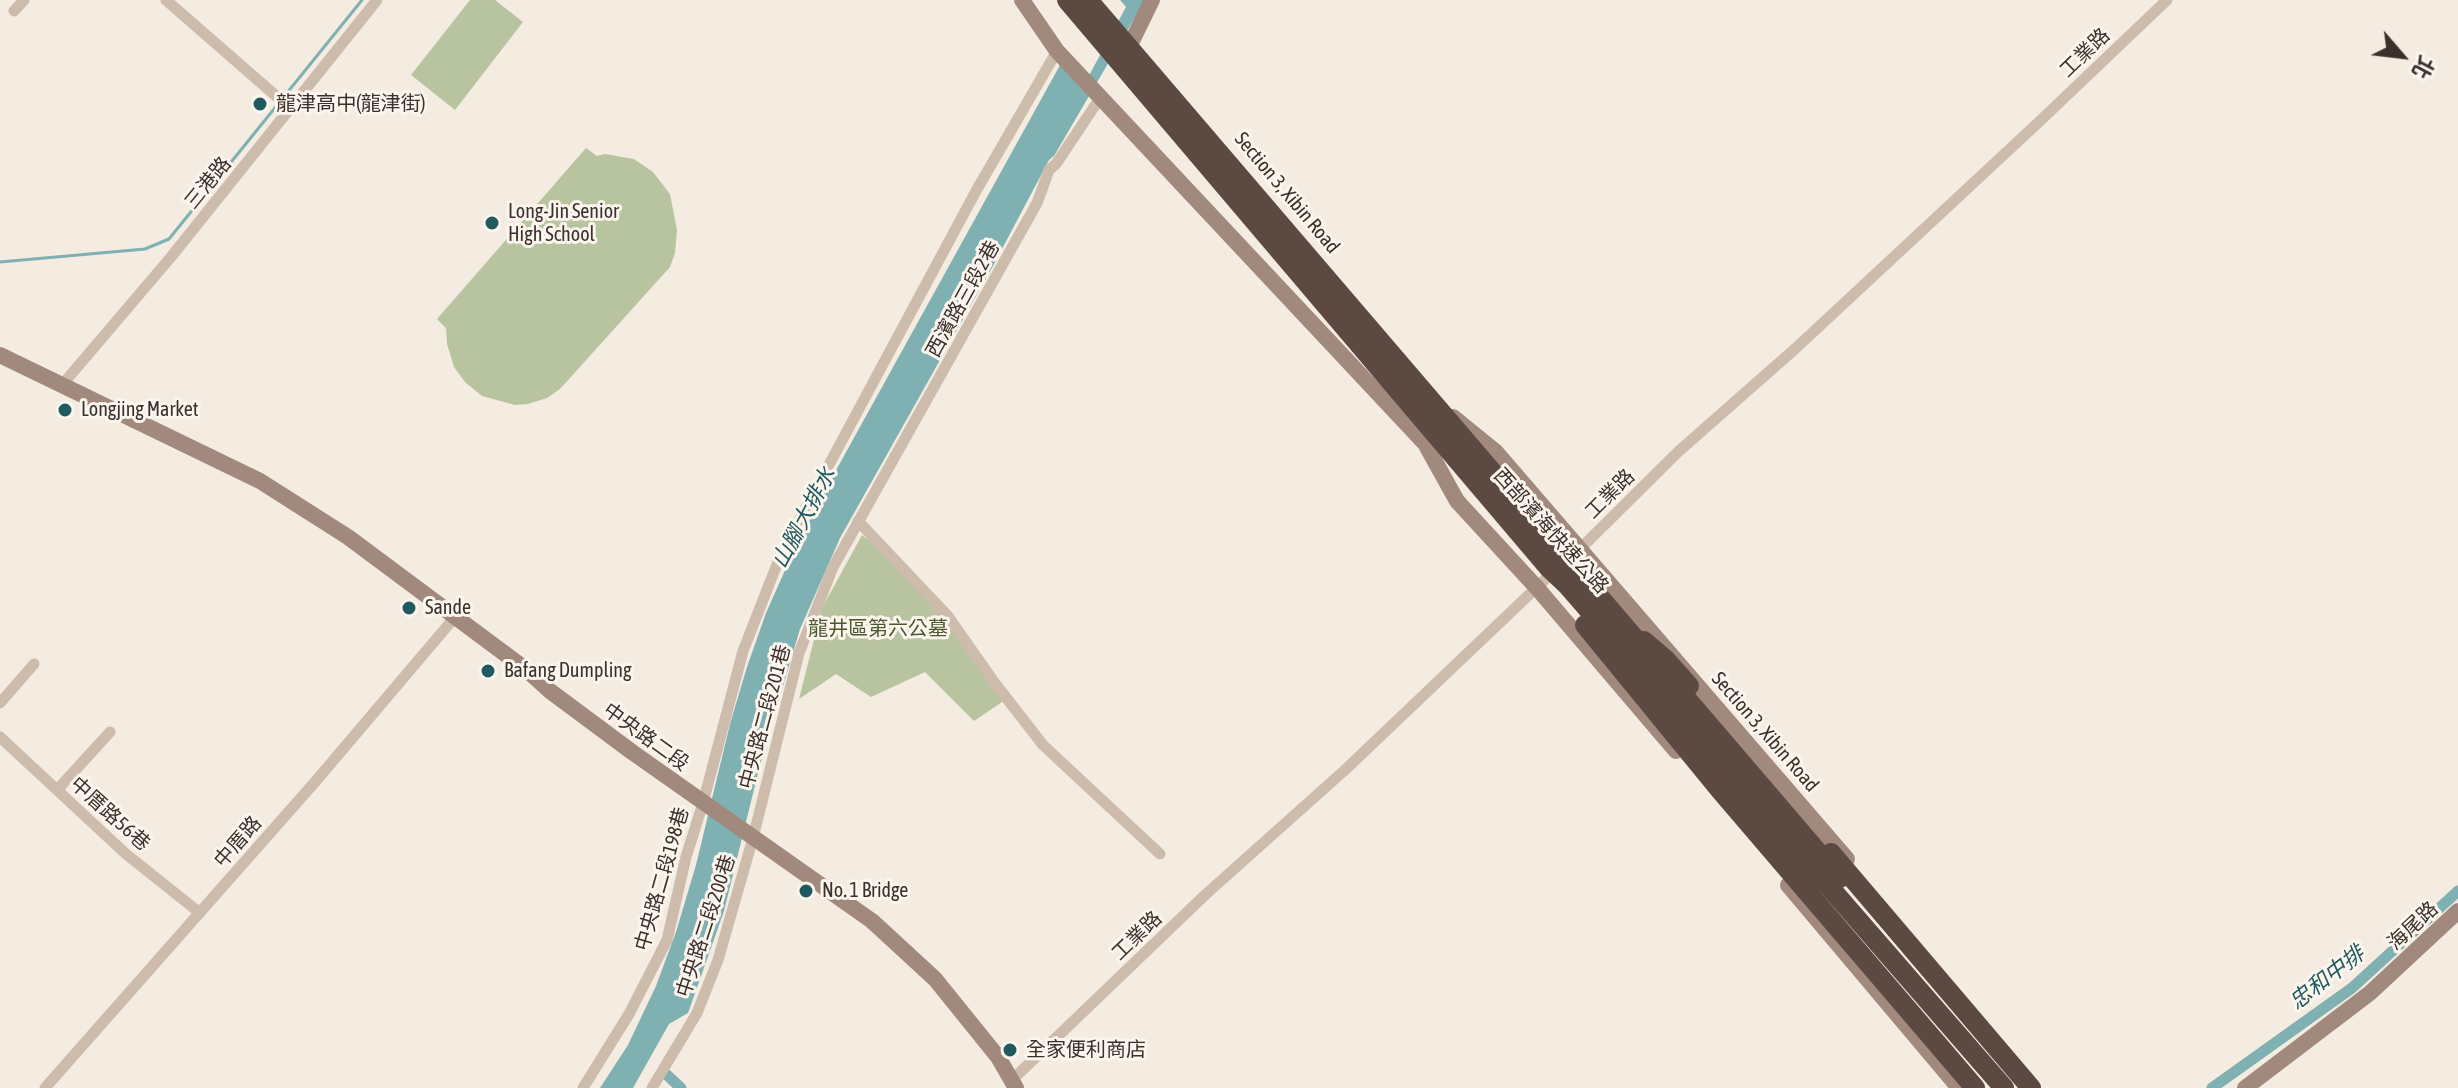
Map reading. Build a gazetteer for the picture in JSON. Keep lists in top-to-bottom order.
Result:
{
  "streets": {
    "highway": ["西部濱海快速公路"],
    "street": [
      "工業路",
      "三港路",
      "Section 3, Xibin Road",
      "西濱路三段2巷",
      "中央路二段201巷",
      "中央路二段",
      "中厝路56巷",
      "中厝路",
      "中央路二段198巷",
      "中央路二段200巷",
      "海尾路"
    ]
  },
  "crossings": [
    ["工業路", "Section 3, Xibin Road"],
    ["工業路", "西部濱海快速公路"],
    ["工業路", "中央路二段"],
    ["三港路", "中央路二段"],
    ["Section 3, Xibin Road", "西濱路三段2巷"],
    ["Section 3, Xibin Road", "西部濱海快速公路"],
    ["Section 3, Xibin Road", "中央路二段198巷"],
    ["西濱路三段2巷", "中央路二段201巷"],
    ["中央路二段201巷", "中央路二段"],
    ["中央路二段201巷", "中央路二段200巷"],
    ["中央路二段", "中厝路"],
    ["中央路二段", "中央路二段198巷"],
    ["中央路二段", "中央路二段200巷"],
    ["中厝路56巷", "中厝路"]
  ],
  "water": ["山腳大排水", "忠和中排"],
  "parks": ["龍井區第六公墓"],
  "places": [
    "龍津高中(龍津街)",
    "Long-Jin Senior High School",
    "Longjing Market",
    "Sande",
    "Bafang Dumpling",
    "No. 1 Bridge",
    "全家便利商店"
  ],
  "north": "bottom right"
}
